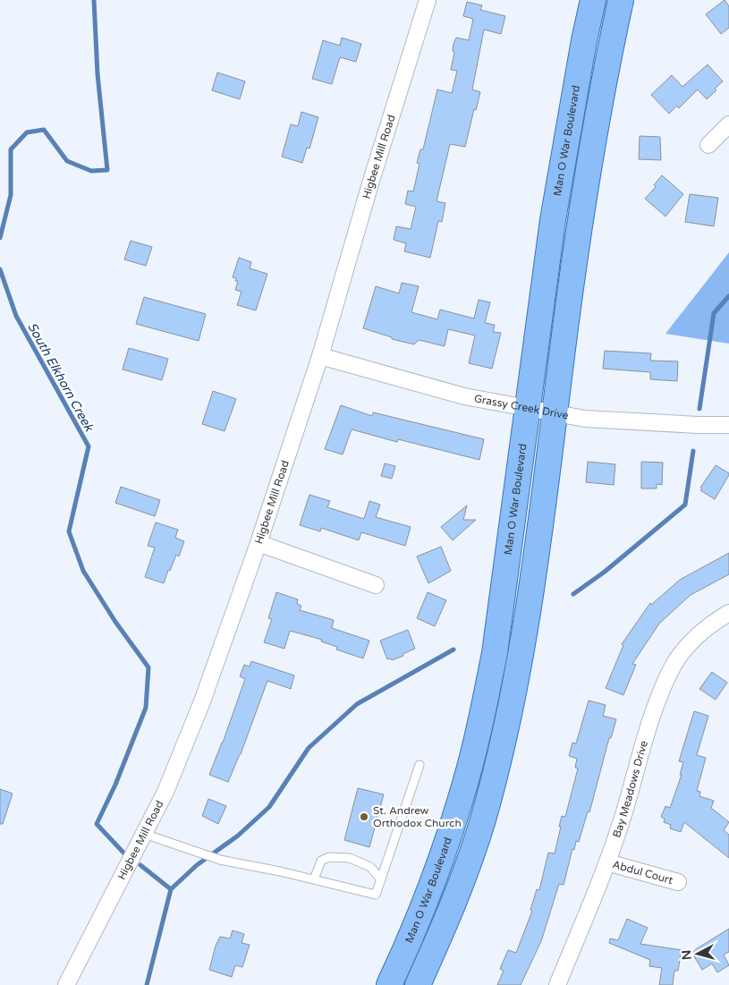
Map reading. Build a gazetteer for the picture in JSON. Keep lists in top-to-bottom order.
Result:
{
  "streets": {
    "main road": ["Man O War Boulevard"],
    "street": [
      "Higbee Mill Road",
      "Grassy Creek Drive",
      "Bay Meadows Drive",
      "Abdul Court"
    ]
  },
  "crossings": [
    ["Man O War Boulevard", "Grassy Creek Drive"],
    ["Higbee Mill Road", "Grassy Creek Drive"],
    ["Bay Meadows Drive", "Abdul Court"]
  ],
  "water": ["South Elkhorn Creek"],
  "places": ["St. Andrew Orthodox Church"],
  "north": "left"
}
